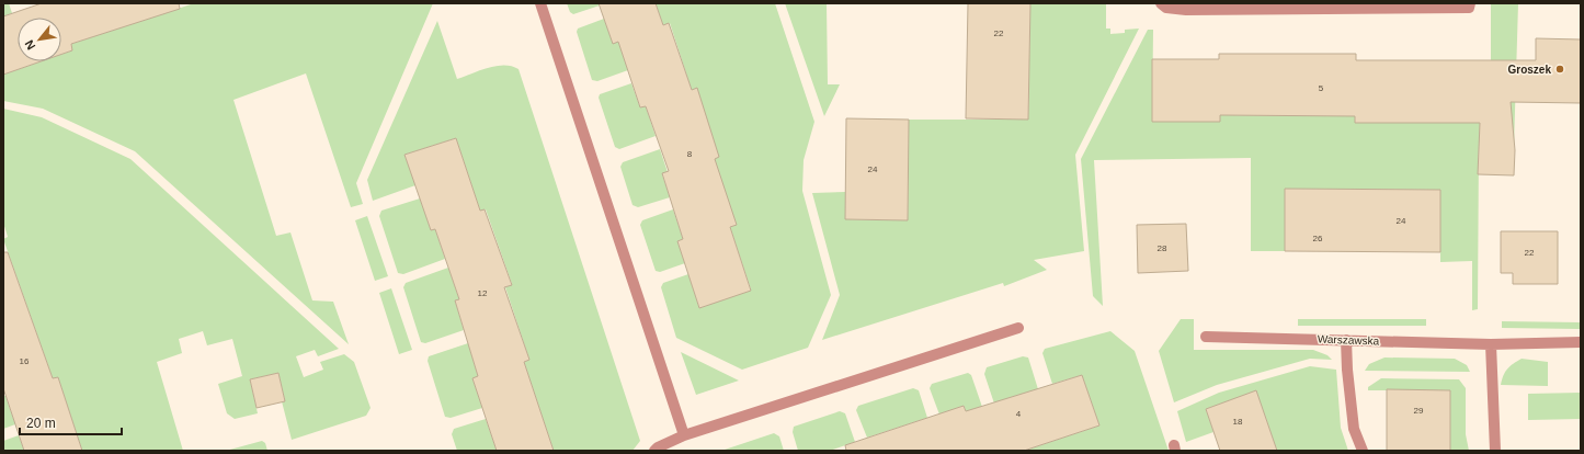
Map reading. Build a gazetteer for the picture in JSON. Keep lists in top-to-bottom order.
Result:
{
  "streets": {
    "street": ["Warszawska"]
  },
  "places": ["Groszek"],
  "house_numbers": [
    "22",
    "5",
    "8",
    "24",
    "24",
    "26",
    "28",
    "22",
    "12",
    "16",
    "29",
    "4",
    "18"
  ],
  "scale_bar": "20 m",
  "north": "bottom left"
}
